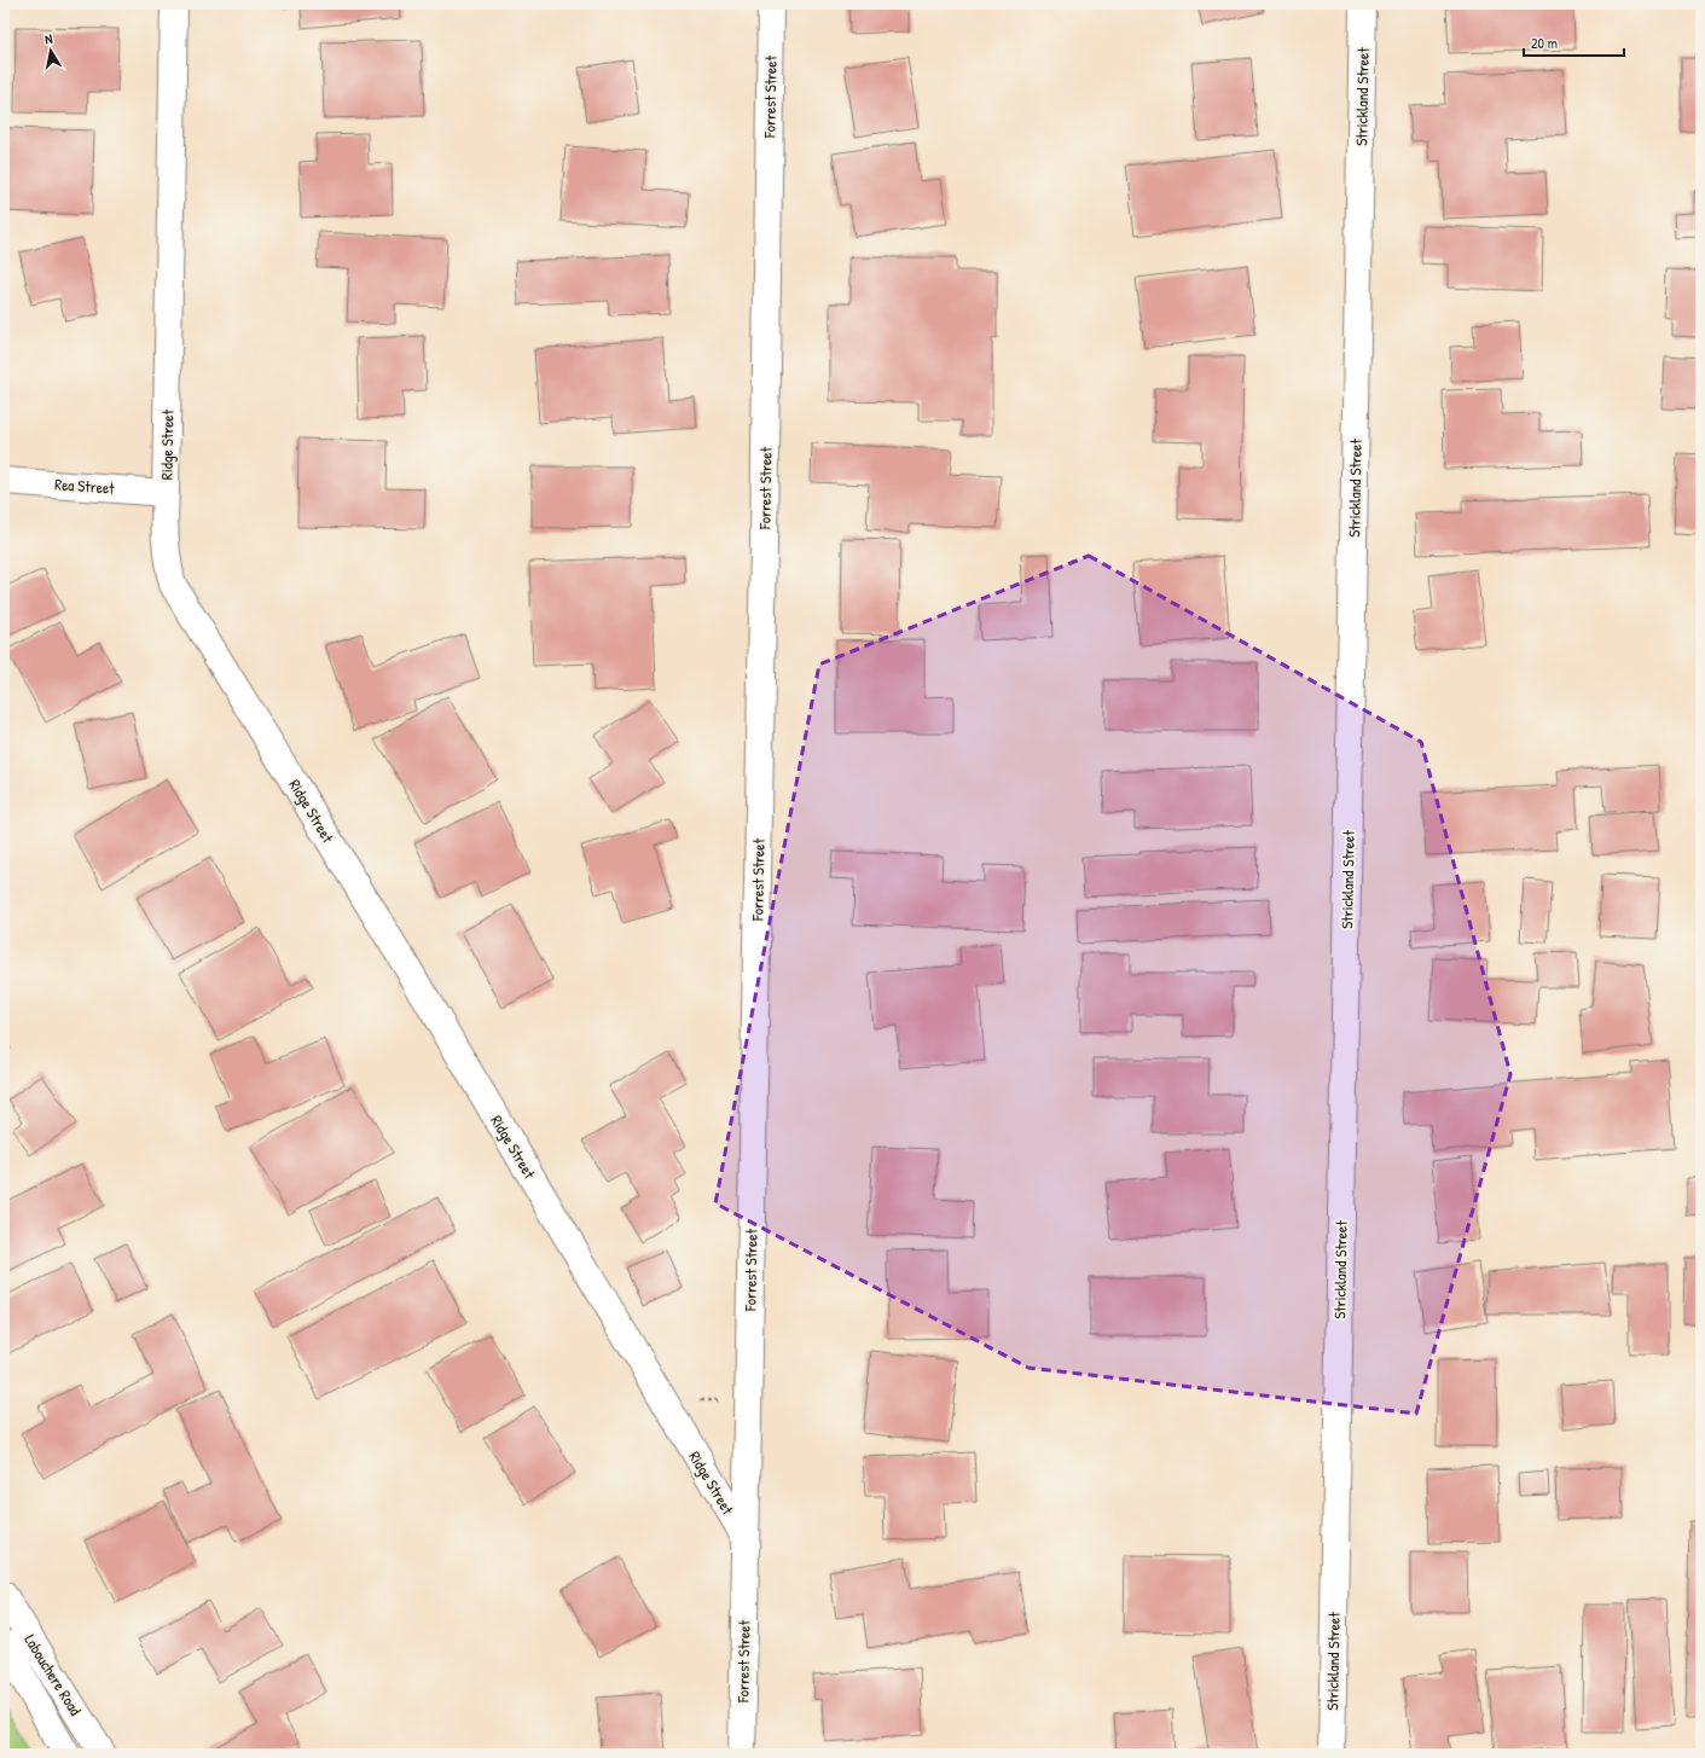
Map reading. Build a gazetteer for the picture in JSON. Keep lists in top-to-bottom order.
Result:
{
  "streets": {
    "street": [
      "Forrest Street",
      "Strickland Street",
      "Ridge Street",
      "Rea Street",
      "Labouchere Road"
    ]
  },
  "crossings": [
    ["Forrest Street", "Ridge Street"],
    ["Ridge Street", "Rea Street"]
  ],
  "scale_bar": "20 m",
  "north": "top"
}
